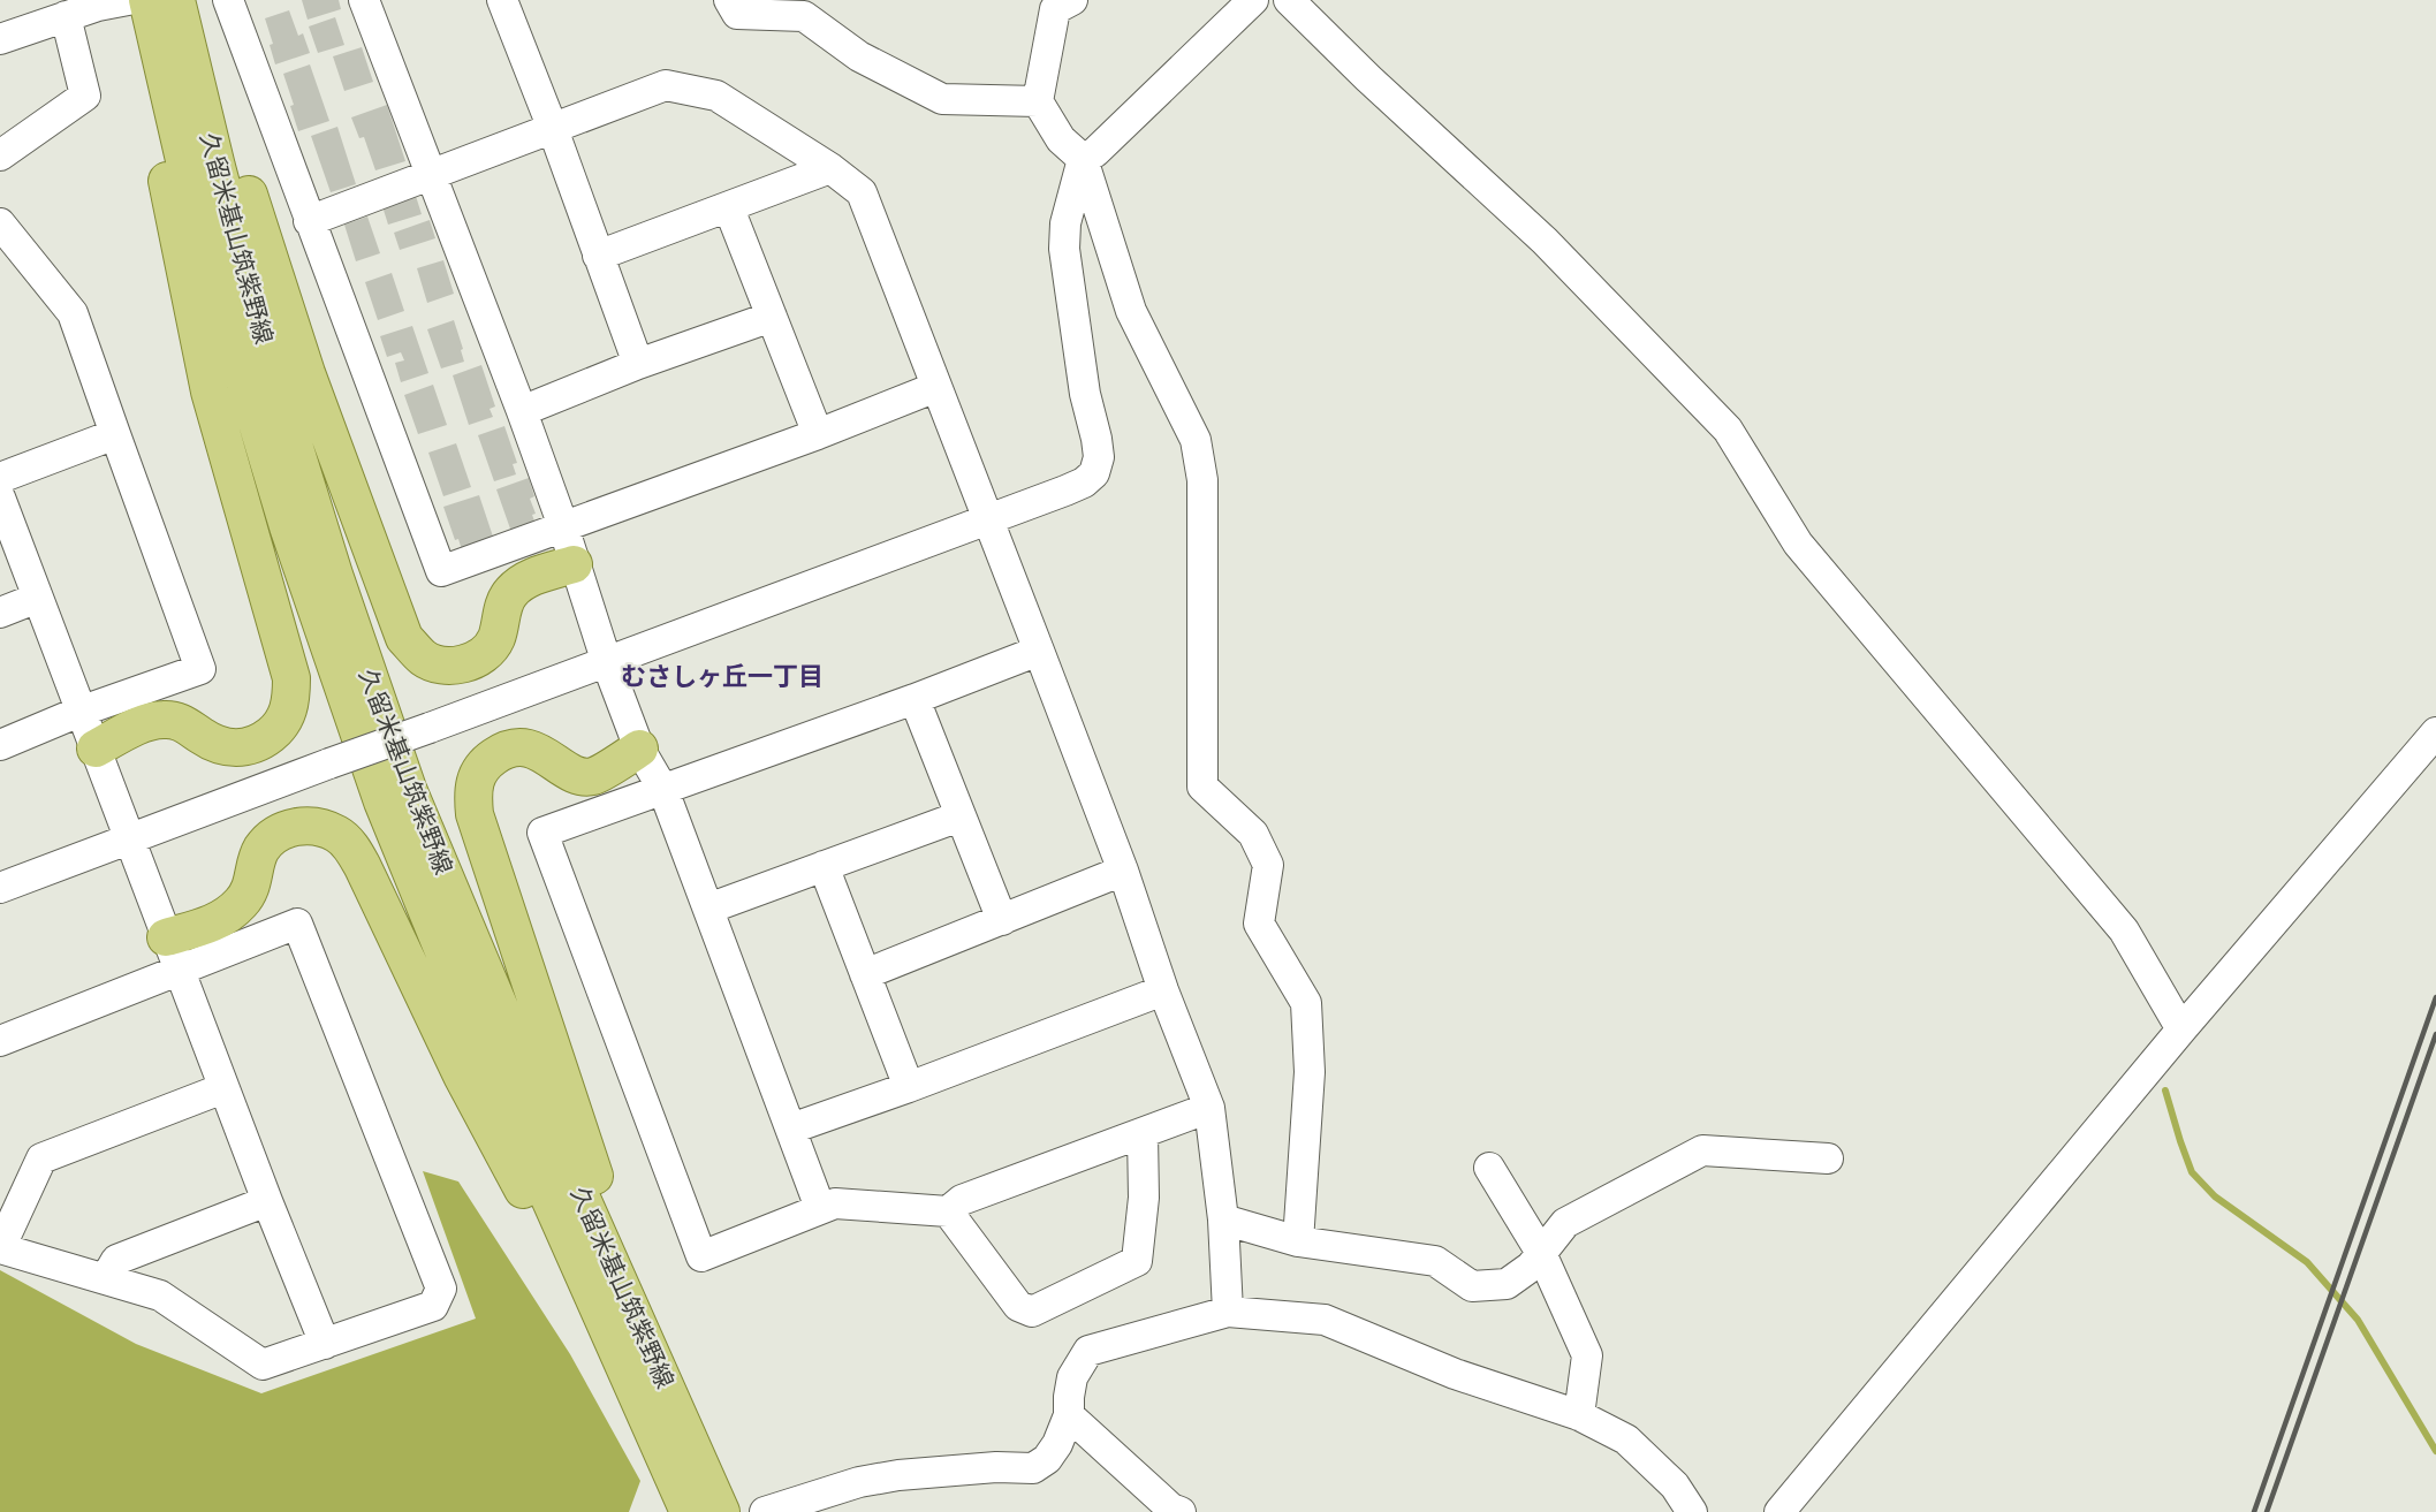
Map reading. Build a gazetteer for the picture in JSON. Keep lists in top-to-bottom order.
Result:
{
  "streets": {
    "main road": ["久留米基山筑紫野線"]
  },
  "districts": ["むさしヶ丘一丁目"]
}
